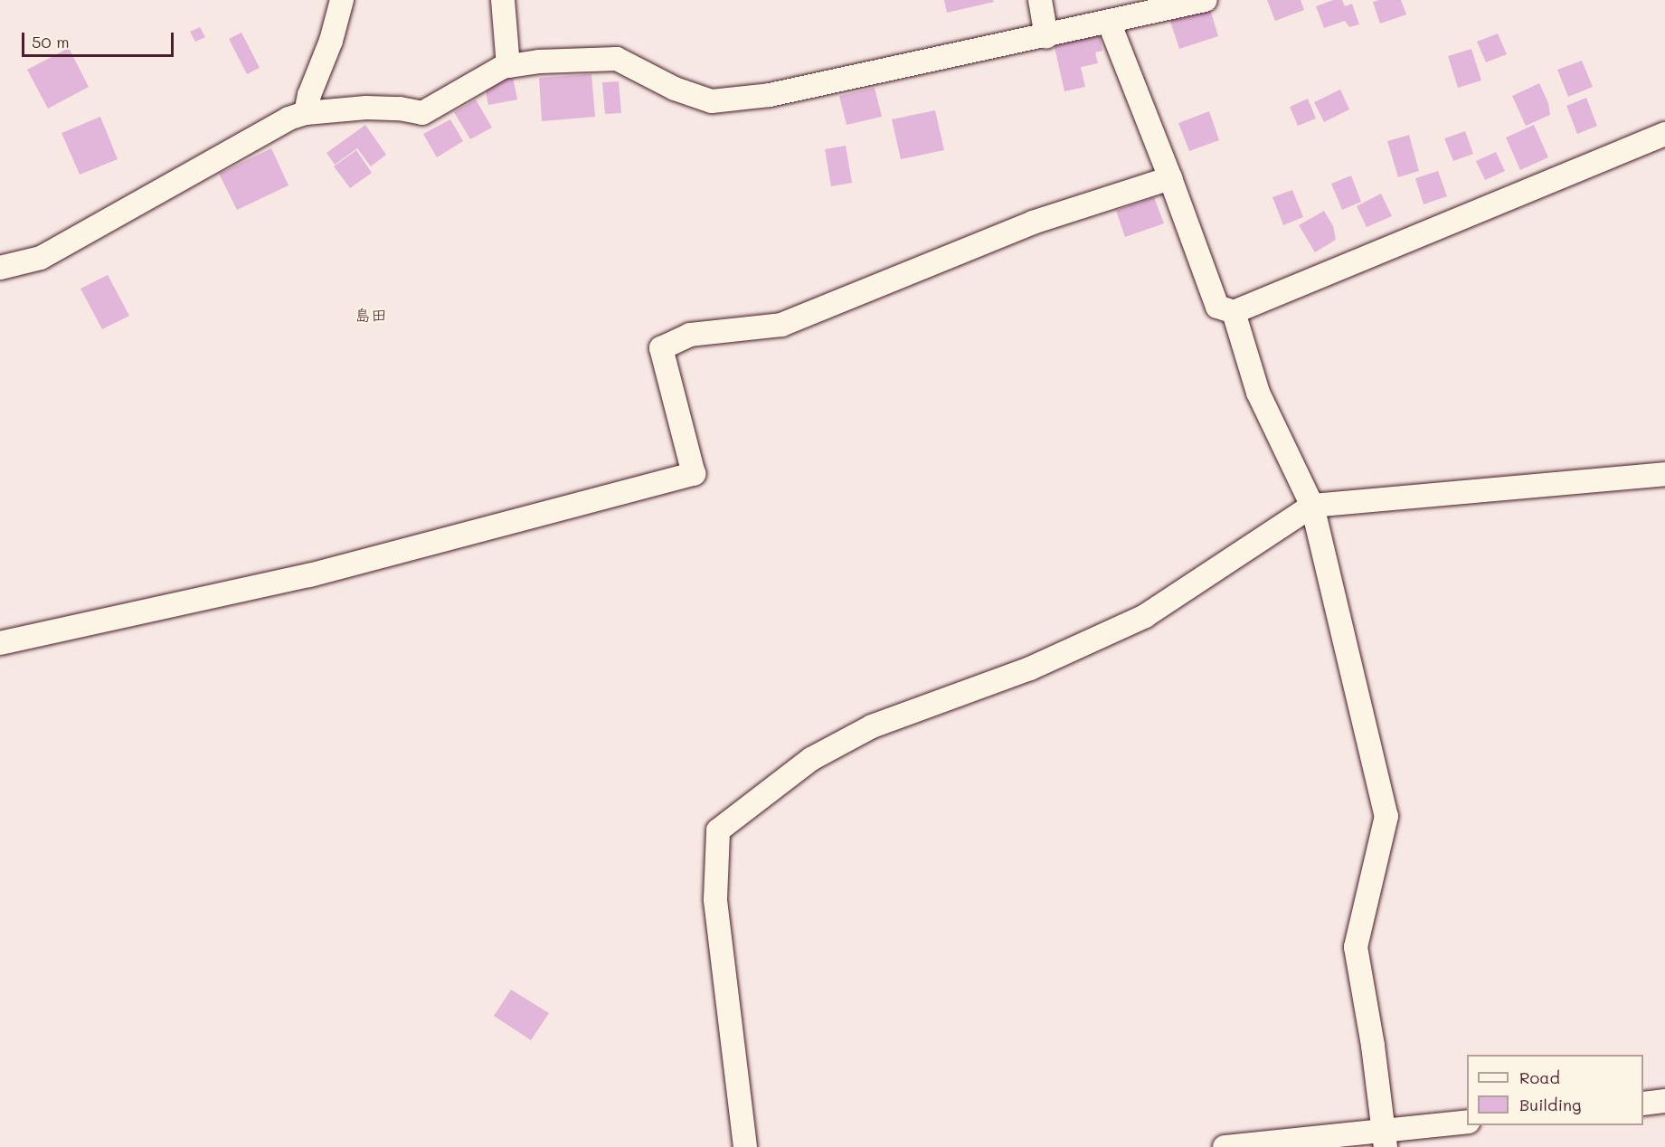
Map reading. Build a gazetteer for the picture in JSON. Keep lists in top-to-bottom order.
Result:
{
  "districts": ["島田"],
  "legend": ["Road", "Building"],
  "scale_bar": "50 m"
}
